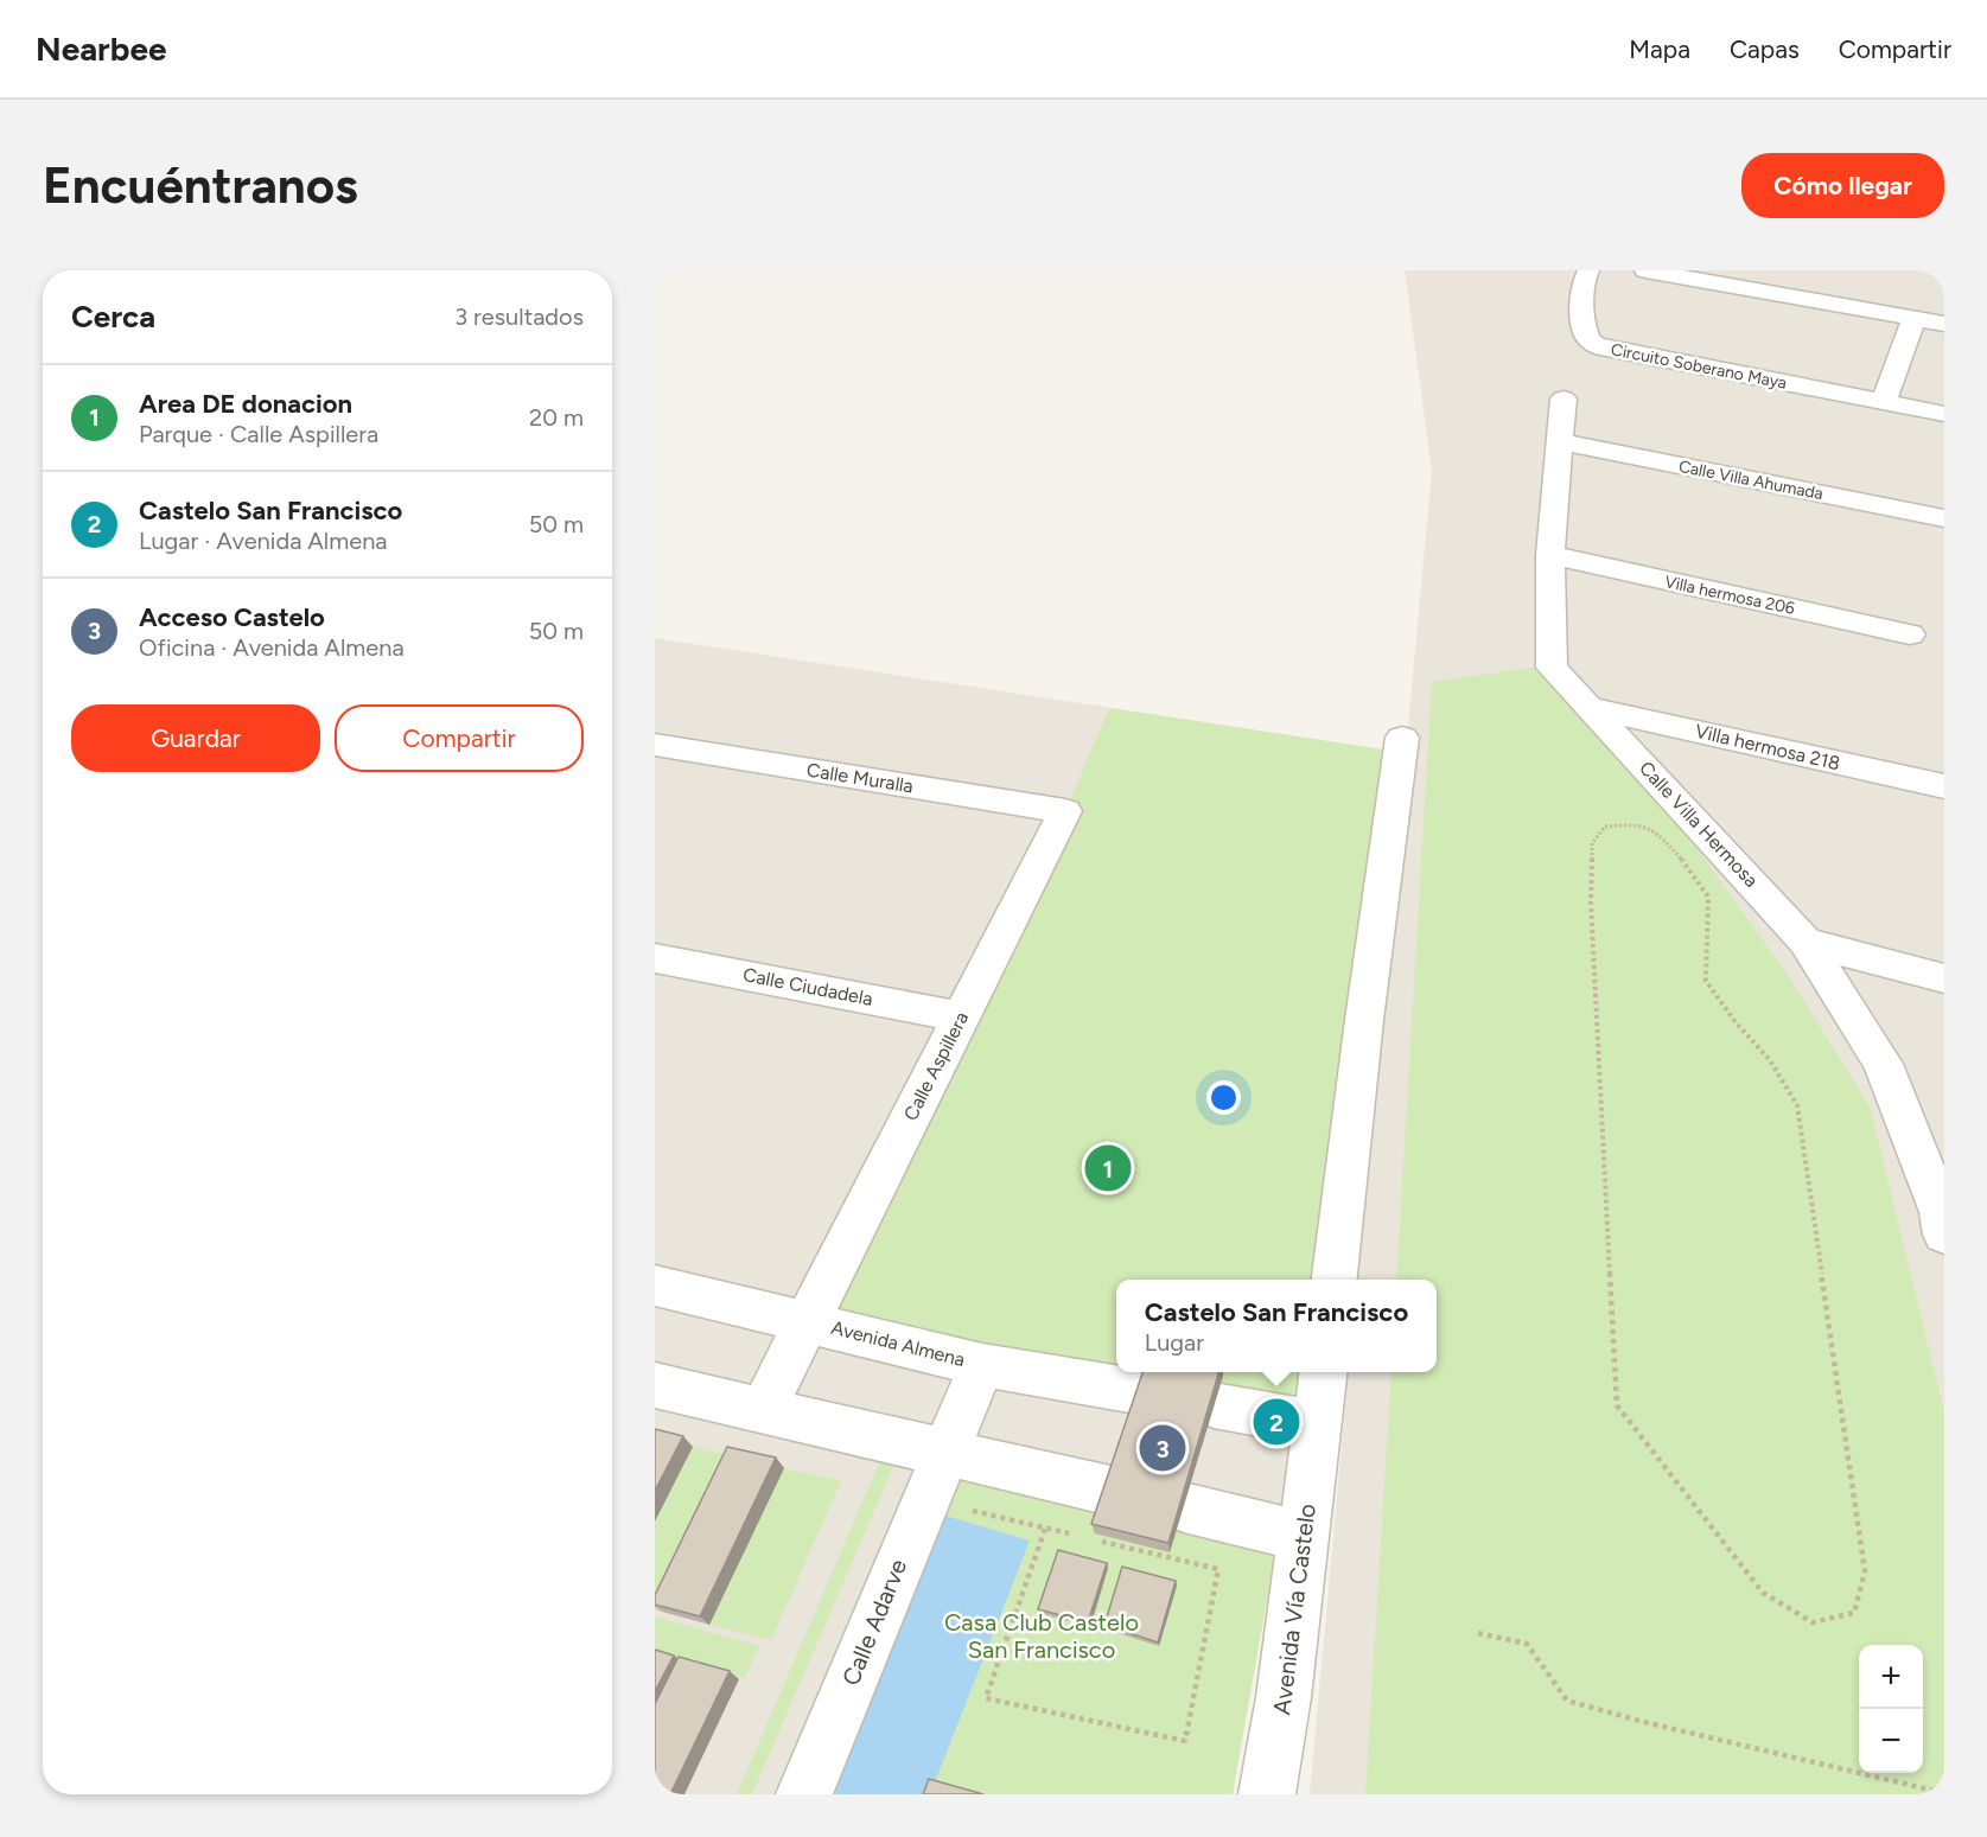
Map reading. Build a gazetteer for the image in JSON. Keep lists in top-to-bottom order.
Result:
{
  "streets": {
    "street": [
      "Circuito Soberano Maya",
      "Calle Villa Ahumada",
      "Villa hermosa 206",
      "Villa hermosa 218",
      "Calle Muralla",
      "Calle Villa Hermosa",
      "Calle Ciudadela",
      "Calle Aspillera",
      "Avenida Almena",
      "Avenida Vía Castelo",
      "Calle Adarve"
    ]
  },
  "crossings": [
    ["Calle Villa Ahumada", "Calle Villa Hermosa"],
    ["Villa hermosa 206", "Calle Villa Hermosa"],
    ["Villa hermosa 218", "Calle Villa Hermosa"],
    ["Calle Muralla", "Calle Aspillera"],
    ["Calle Ciudadela", "Calle Aspillera"],
    ["Calle Aspillera", "Avenida Almena"],
    ["Avenida Almena", "Calle Adarve"]
  ],
  "parks": ["Casa Club Castelo San Francisco"],
  "page": {
    "header": "Nearbee",
    "nav": ["Mapa", "Capas", "Compartir"],
    "buttons": [
      "Cómo llegar",
      ["Guardar", "Compartir"]
    ],
    "title": "Encuéntranos",
    "heading": ["Cerca", "3 resultados"],
    "list": [
      {
        "mark": "1",
        "name": "Area DE donacion",
        "note": "Parque · Calle Aspillera",
        "value": "20 m"
      },
      {
        "mark": "2",
        "name": "Castelo San Francisco",
        "note": "Lugar · Avenida Almena",
        "value": "50 m"
      },
      {
        "mark": "3",
        "name": "Acceso Castelo",
        "note": "Oficina · Avenida Almena",
        "value": "50 m"
      }
    ],
    "pins": ["1", "2", "3"],
    "popup": ["Castelo San Francisco", "Lugar"],
    "map_buttons": ["+", "−"]
  }
}
